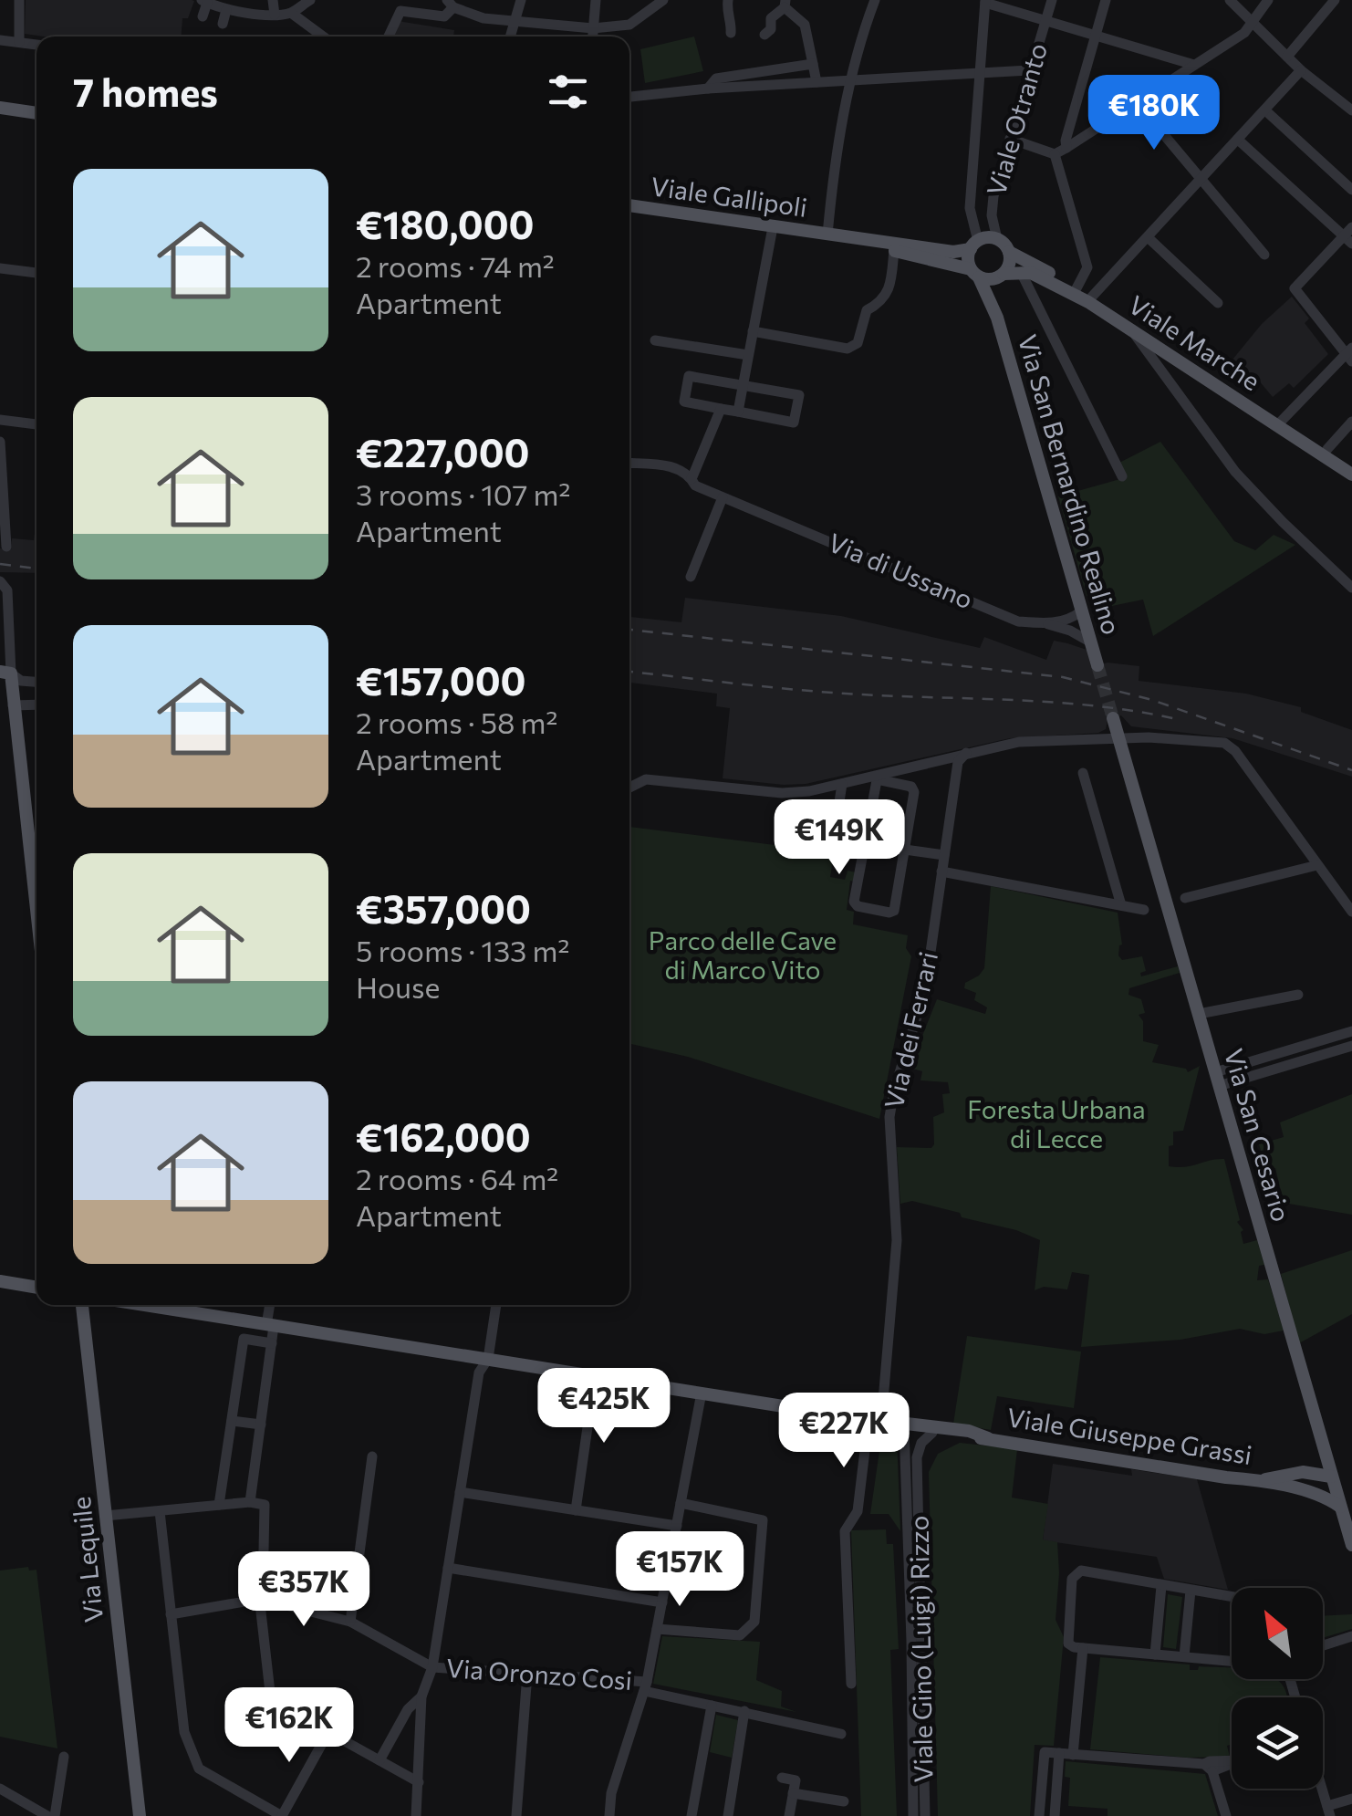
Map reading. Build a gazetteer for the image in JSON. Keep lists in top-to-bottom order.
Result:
{
  "streets": {
    "main road": [
      "Viale Gallipoli",
      "Viale Marche",
      "Via San Bernardino Realino",
      "Via San Cesario",
      "Viale Giuseppe Grassi",
      "Via Lequile"
    ],
    "street": [
      "Viale Otranto",
      "Via di Ussano",
      "Via dei Ferrari",
      "Viale Gino (Luigi) Rizzo",
      "Via Oronzo Cosi"
    ]
  },
  "crossings": [
    ["Viale Otranto", "Viale Gallipoli"],
    ["Viale Otranto", "Viale Marche"],
    ["Viale Otranto", "Via San Bernardino Realino"],
    ["Viale Gallipoli", "Viale Marche"],
    ["Viale Gallipoli", "Via San Bernardino Realino"],
    ["Viale Marche", "Via San Bernardino Realino"],
    ["Via San Bernardino Realino", "Via di Ussano"],
    ["Via dei Ferrari", "Viale Giuseppe Grassi"],
    ["Via dei Ferrari", "Viale Gino (Luigi) Rizzo"],
    ["Via San Cesario", "Viale Giuseppe Grassi"],
    ["Viale Giuseppe Grassi", "Viale Gino (Luigi) Rizzo"]
  ],
  "parks": ["Parco delle Cave di Marco Vito", "Foresta Urbana di Lecce"],
  "north": "top left",
  "page": {
    "heading": "7 homes",
    "price": [
      "€180K",
      "€149K",
      "€425K",
      "€227K",
      "€157K",
      "€357K",
      "€162K"
    ],
    "list": [
      {
        "name": "€180,000",
        "note": "2 rooms · 74 m² · Apartment"
      },
      {
        "name": "€227,000",
        "note": "3 rooms · 107 m² · Apartment"
      },
      {
        "name": "€157,000",
        "note": "2 rooms · 58 m² · Apartment"
      },
      {
        "name": "€357,000",
        "note": "5 rooms · 133 m² · House"
      },
      {
        "name": "€162,000",
        "note": "2 rooms · 64 m² · Apartment"
      }
    ]
  }
}
